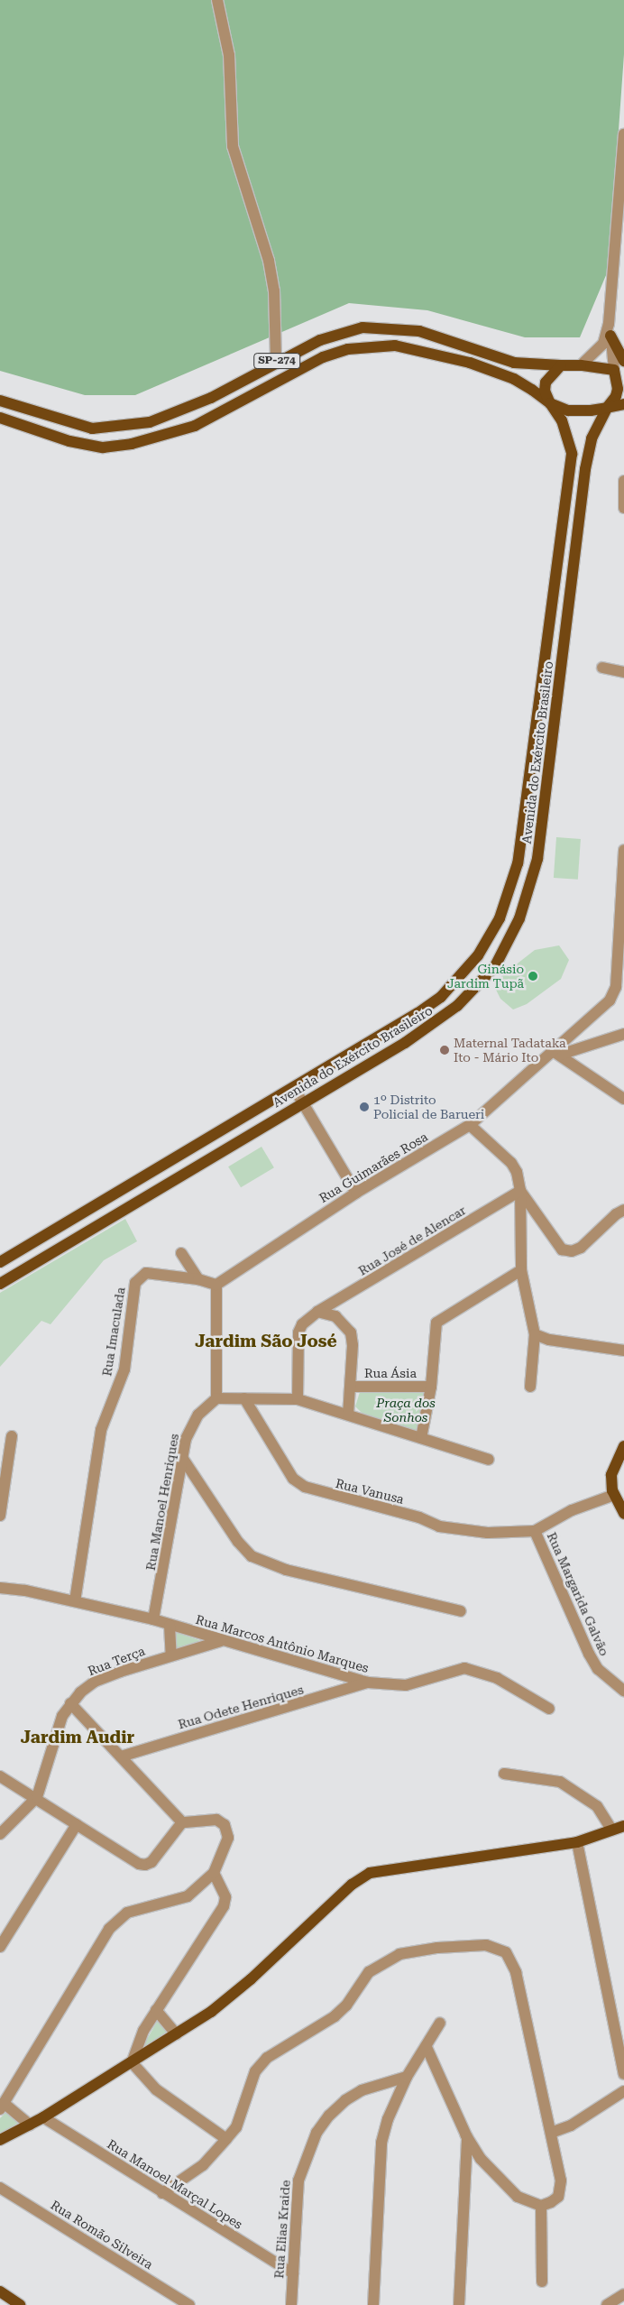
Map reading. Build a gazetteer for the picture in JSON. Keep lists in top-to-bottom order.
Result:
{
  "streets": {
    "main road": ["SP-274", "Avenida do Exército Brasileiro"],
    "street": [
      "Rua Guimarães Rosa",
      "Rua José de Alencar",
      "Rua Imaculada",
      "Rua Ásia",
      "Rua Vanusa",
      "Rua Manoel Henriques",
      "Rua Margarida Galvão",
      "Rua Marcos Antônio Marques",
      "Rua Terça",
      "Rua Odete Henriques",
      "Rua Manoel Marçal Lopes",
      "Rua Elias Kraide",
      "Rua Romão Silveira"
    ]
  },
  "crossings": [
    ["SP-274", "Avenida do Exército Brasileiro"],
    ["Rua Guimarães Rosa", "Rua Imaculada"],
    ["Rua José de Alencar", "Rua Ásia"],
    ["Rua Imaculada", "Rua Marcos Antônio Marques"],
    ["Rua Vanusa", "Rua Margarida Galvão"],
    ["Rua Manoel Henriques", "Rua Marcos Antônio Marques"],
    ["Rua Marcos Antônio Marques", "Rua Terça"],
    ["Rua Marcos Antônio Marques", "Rua Odete Henriques"],
    ["Rua Manoel Marçal Lopes", "Rua Elias Kraide"]
  ],
  "districts": ["Jardim São José", "Jardim Audir"],
  "parks": ["Praça dos Sonhos"],
  "places": ["Ginásio Jardim Tupã", "Maternal Tadataka Ito - Mário Ito", "1º Distrito Policial de Barueri"]
}
